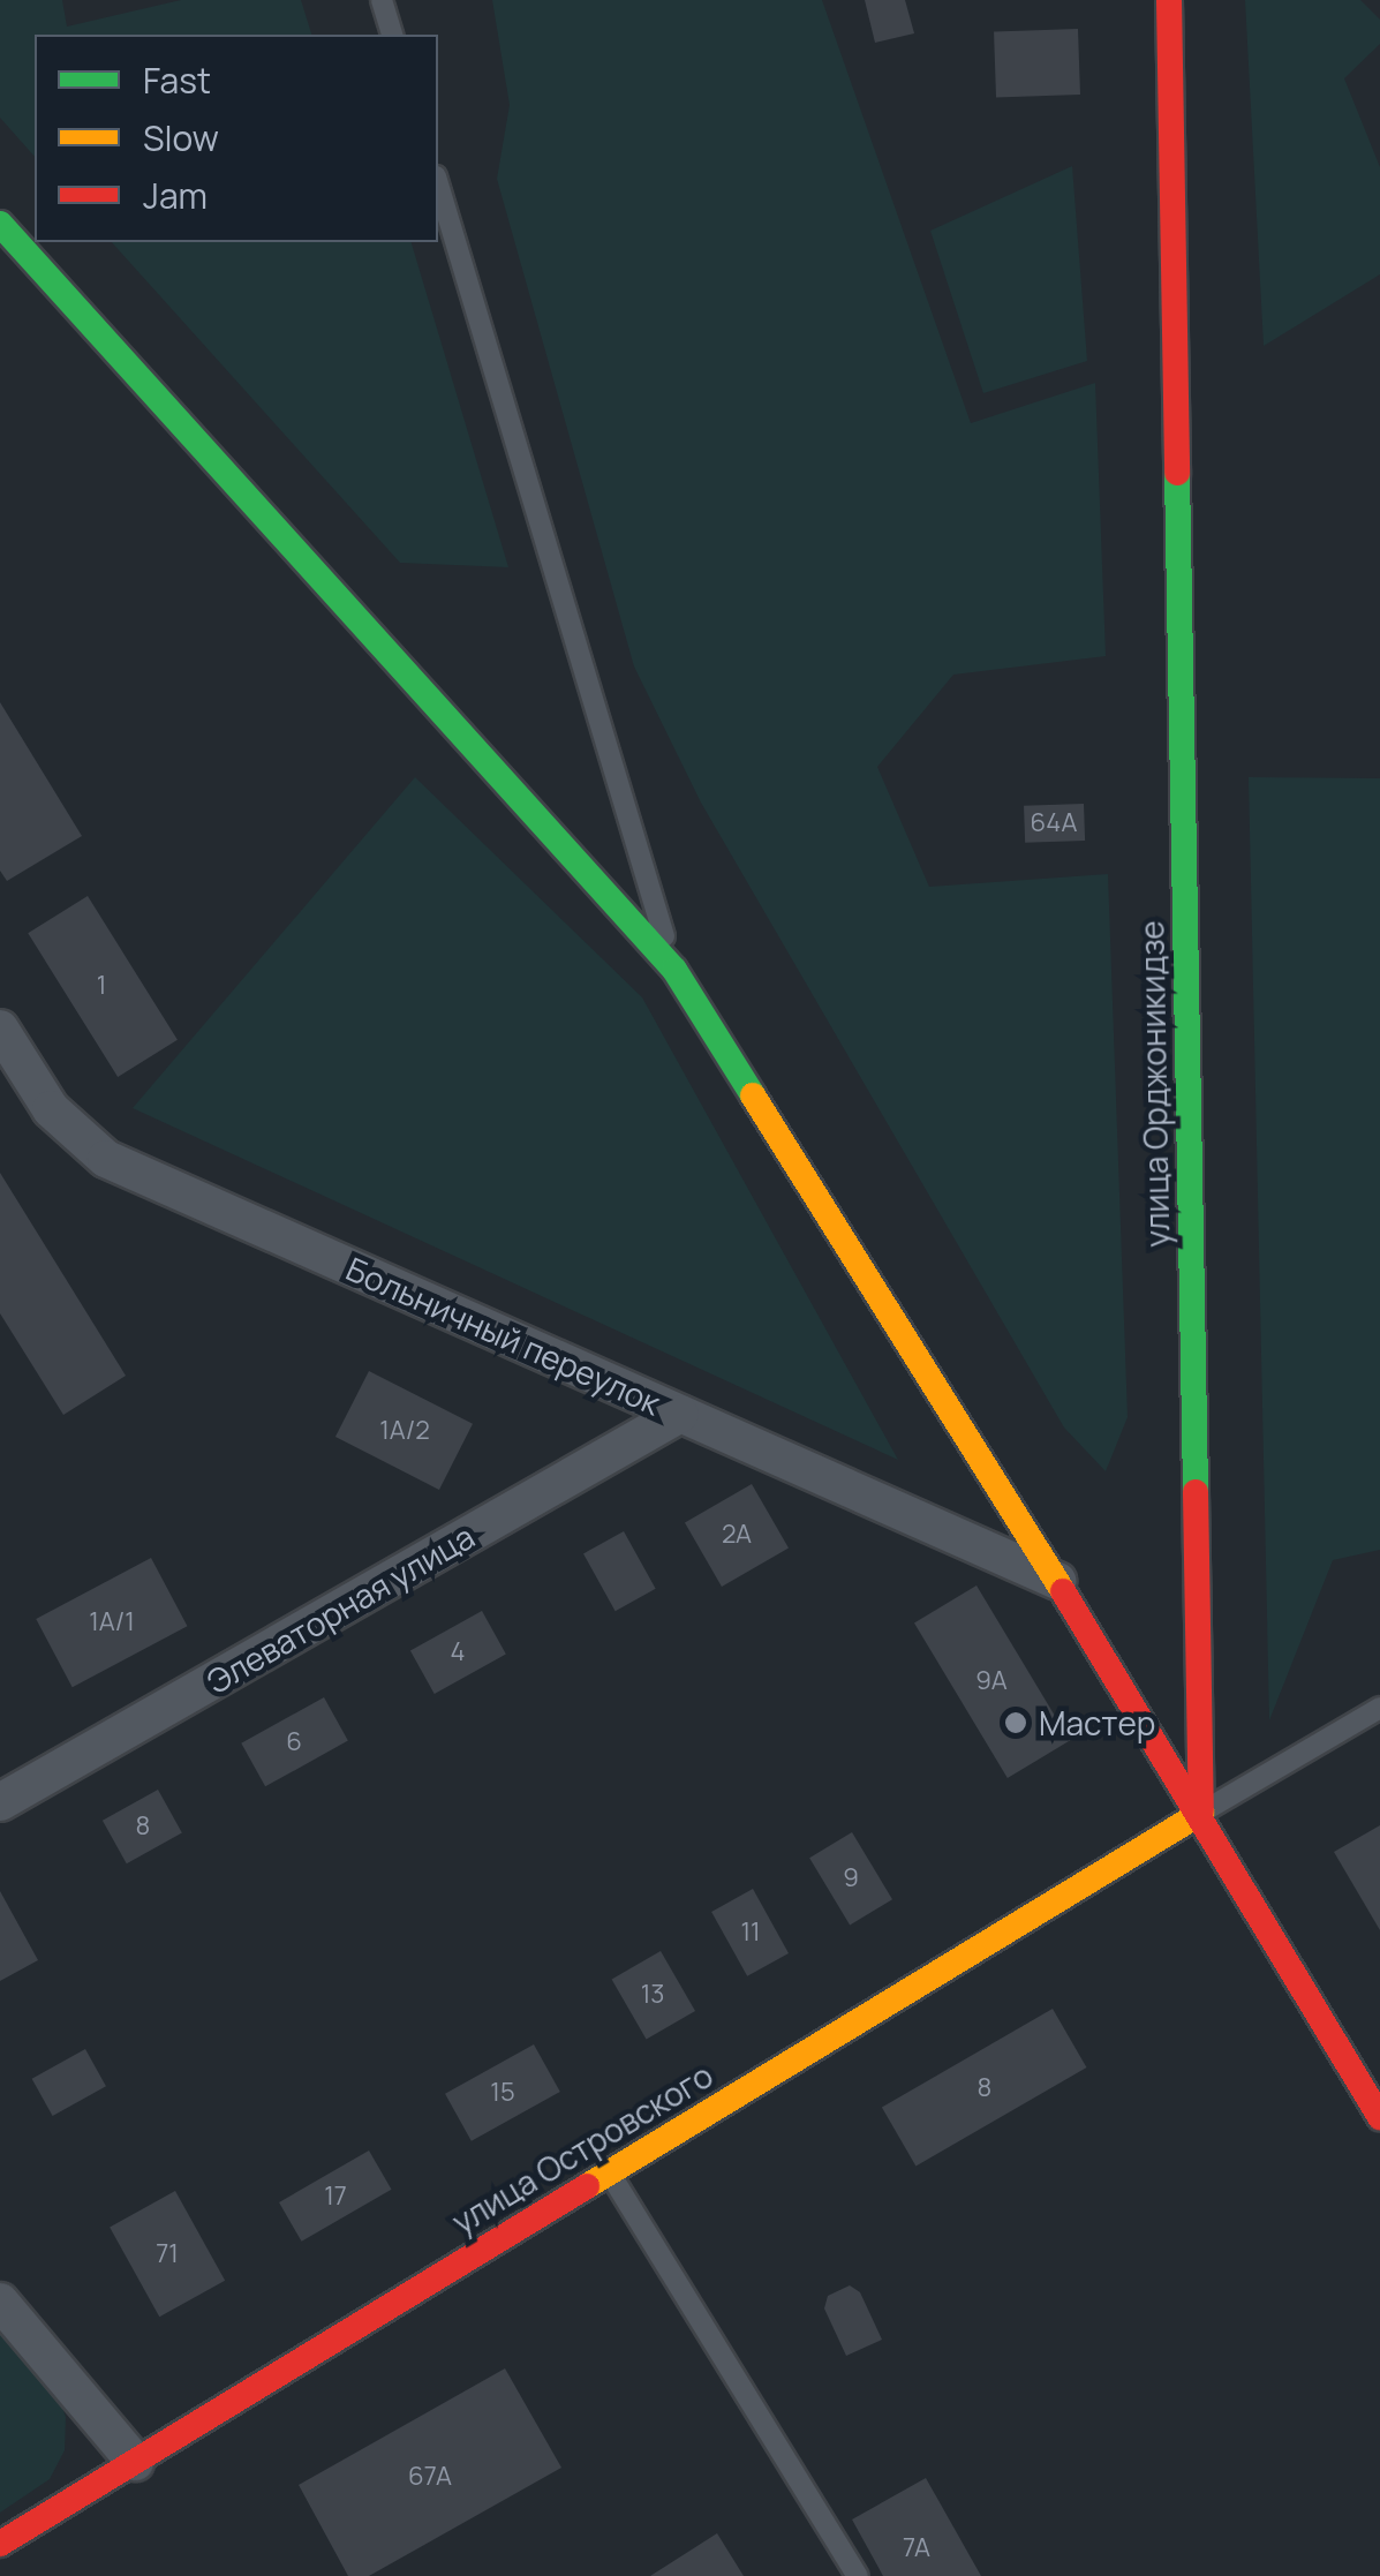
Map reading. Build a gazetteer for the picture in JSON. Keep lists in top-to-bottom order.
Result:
{
  "streets": {
    "street": [
      "улица Орджоникидзе",
      "Больничный переулок",
      "Элеваторная улица",
      "улица Островского"
    ]
  },
  "crossings": [
    ["улица Орджоникидзе", "улица Островского"],
    ["Больничный переулок", "Элеваторная улица"]
  ],
  "places": ["Мастер"],
  "house_numbers": [
    "64А",
    "1",
    "1А/2",
    "2А",
    "1А/1",
    "4",
    "9А",
    "6",
    "8",
    "9",
    "11",
    "13",
    "8",
    "15",
    "17",
    "71",
    "67А",
    "7А"
  ],
  "legend": ["Fast", "Slow", "Jam"]
}
